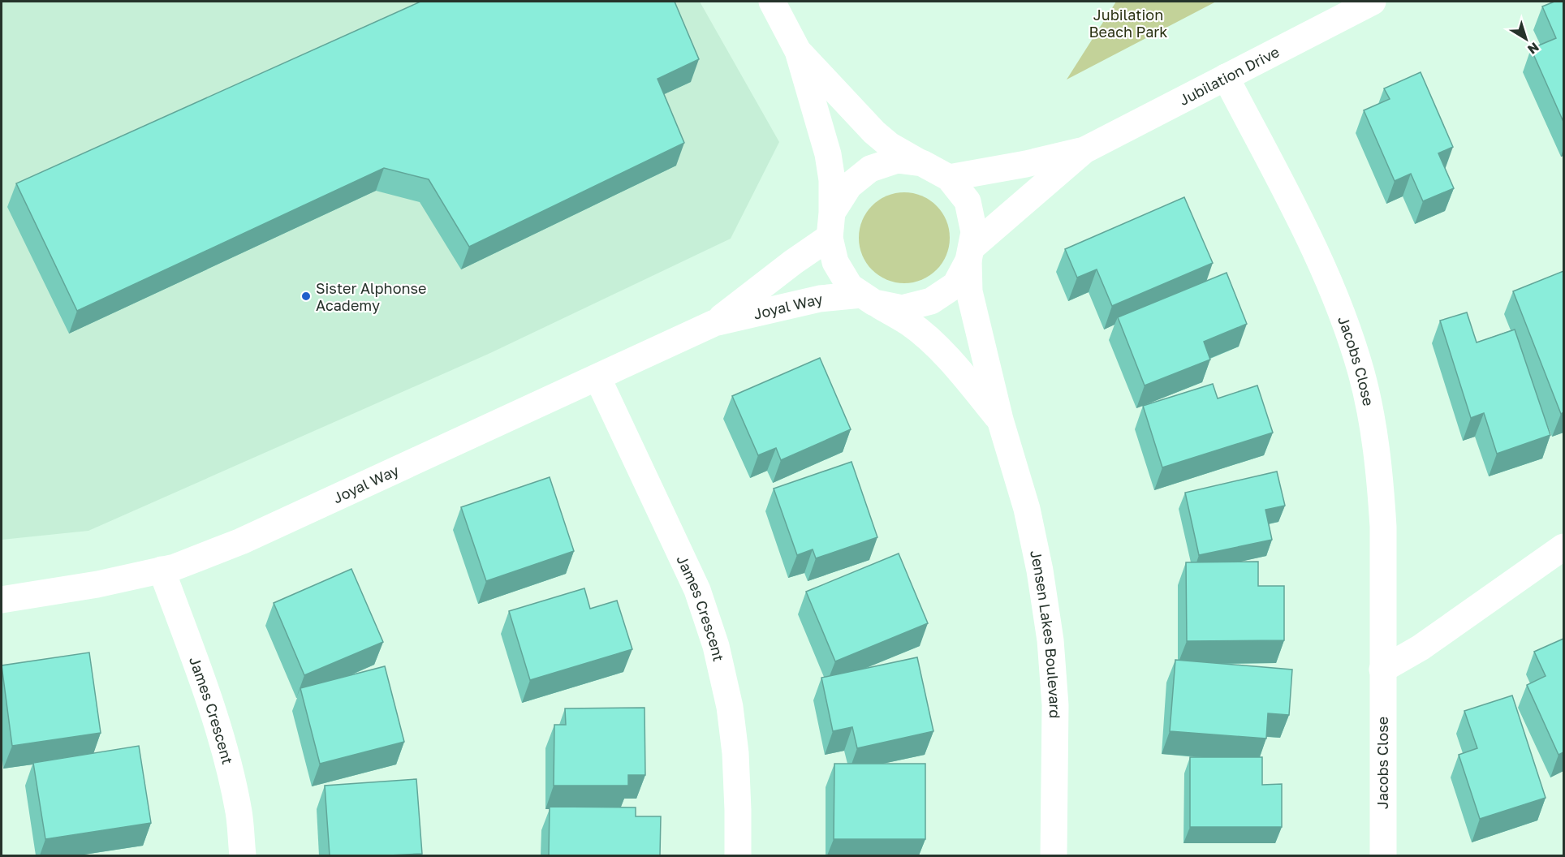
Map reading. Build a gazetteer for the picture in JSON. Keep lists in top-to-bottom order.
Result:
{
  "streets": {
    "street": [
      "Jubilation Drive",
      "Joyal Way",
      "Jacobs Close",
      "James Crescent",
      "Jensen Lakes Boulevard"
    ]
  },
  "crossings": [
    ["Jubilation Drive", "Joyal Way"],
    ["Jubilation Drive", "Jacobs Close"],
    ["Jubilation Drive", "Jensen Lakes Boulevard"],
    ["Joyal Way", "James Crescent"],
    ["Joyal Way", "Jensen Lakes Boulevard"]
  ],
  "parks": ["Jubilation Beach Park"],
  "places": ["Sister Alphonse Academy"],
  "north": "bottom right"
}
